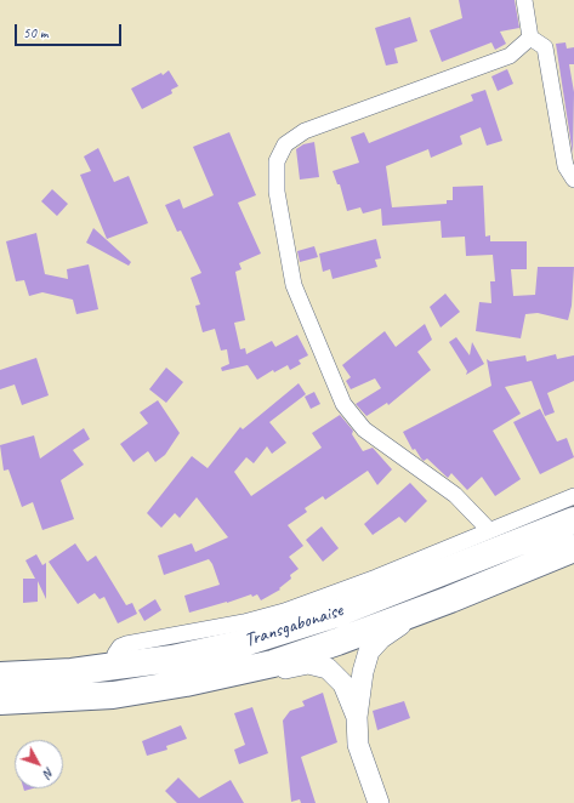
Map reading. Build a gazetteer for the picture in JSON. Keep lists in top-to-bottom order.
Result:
{
  "streets": {
    "highway": ["Transgabonaise"]
  },
  "scale_bar": "50 m",
  "north": "bottom right"
}
